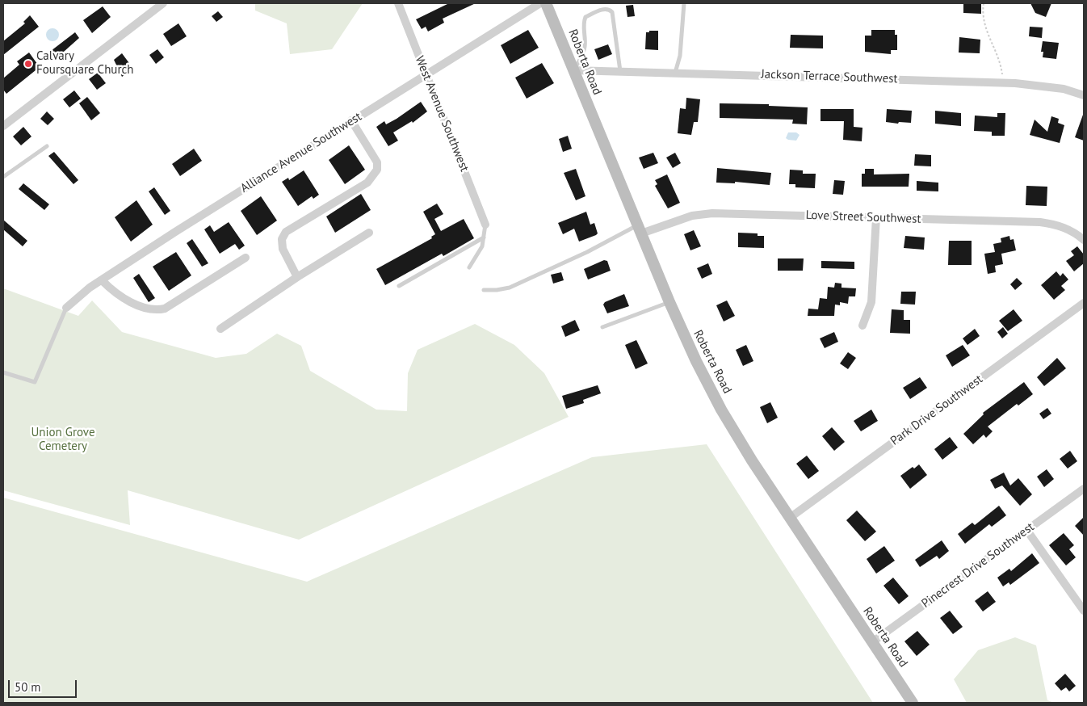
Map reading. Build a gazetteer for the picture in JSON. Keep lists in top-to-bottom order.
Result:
{
  "streets": {
    "street": [
      "Roberta Road",
      "Jackson Terrace Southwest",
      "West Avenue Southwest",
      "Alliance Avenue Southwest",
      "Love Street Southwest",
      "Park Drive Southwest",
      "Pinecrest Drive Southwest"
    ]
  },
  "crossings": [
    ["Roberta Road", "Jackson Terrace Southwest"],
    ["Roberta Road", "Love Street Southwest"],
    ["Roberta Road", "Park Drive Southwest"],
    ["Roberta Road", "Pinecrest Drive Southwest"],
    ["West Avenue Southwest", "Alliance Avenue Southwest"]
  ],
  "parks": ["Union Grove Cemetery"],
  "places": ["Calvary Foursquare Church"],
  "scale_bar": "50 m"
}
